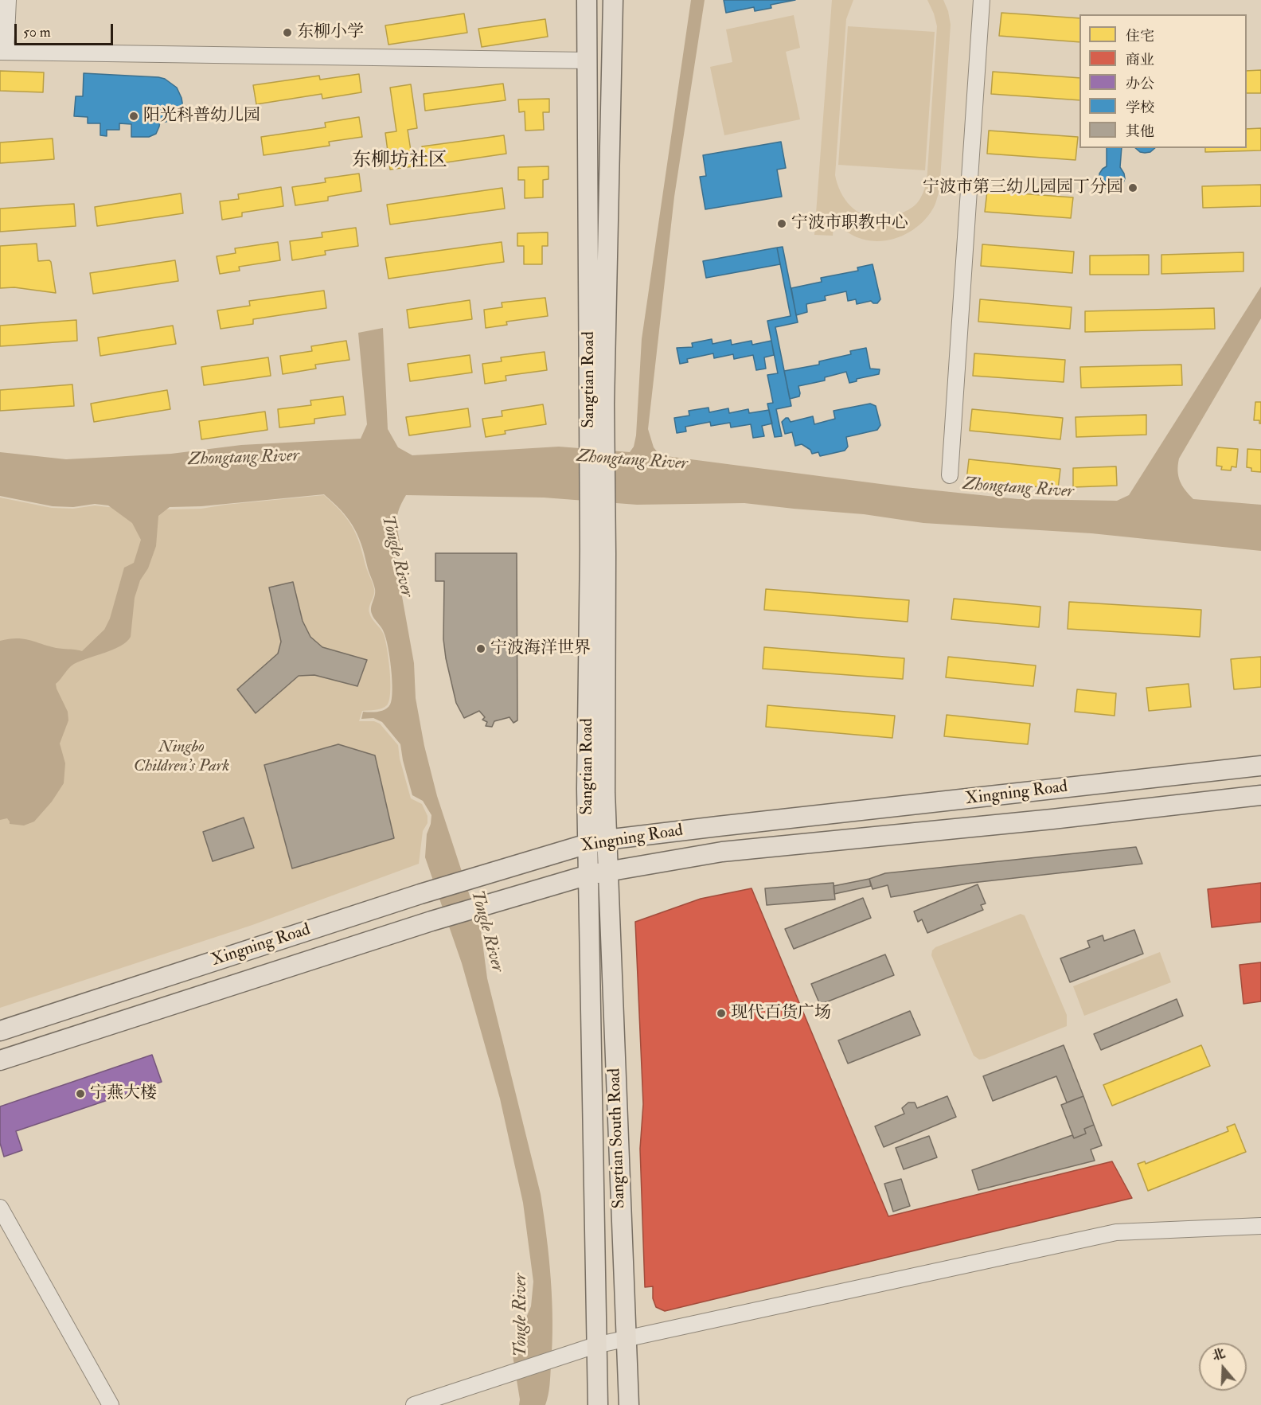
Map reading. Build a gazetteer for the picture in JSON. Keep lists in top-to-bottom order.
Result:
{
  "streets": {
    "main road": ["Sangtian Road", "Xingning Road", "Sangtian South Road"]
  },
  "crossings": [
    ["Sangtian Road", "Xingning Road"],
    ["Sangtian Road", "Sangtian South Road"],
    ["Xingning Road", "Sangtian South Road"]
  ],
  "districts": ["东柳坊社区"],
  "water": ["Zhongtang River", "Tongle River"],
  "parks": ["Ningbo Children's Park"],
  "places": [
    "东柳小学",
    "阳光科普幼儿园",
    "宁波市第三幼儿园园丁分园",
    "宁波市职教中心",
    "宁波海洋世界",
    "现代百货广场",
    "宁燕大楼"
  ],
  "legend": [
    "住宅",
    "商业",
    "办公",
    "学校",
    "其他"
  ],
  "scale_bar": "50 m",
  "north": "top"
}
